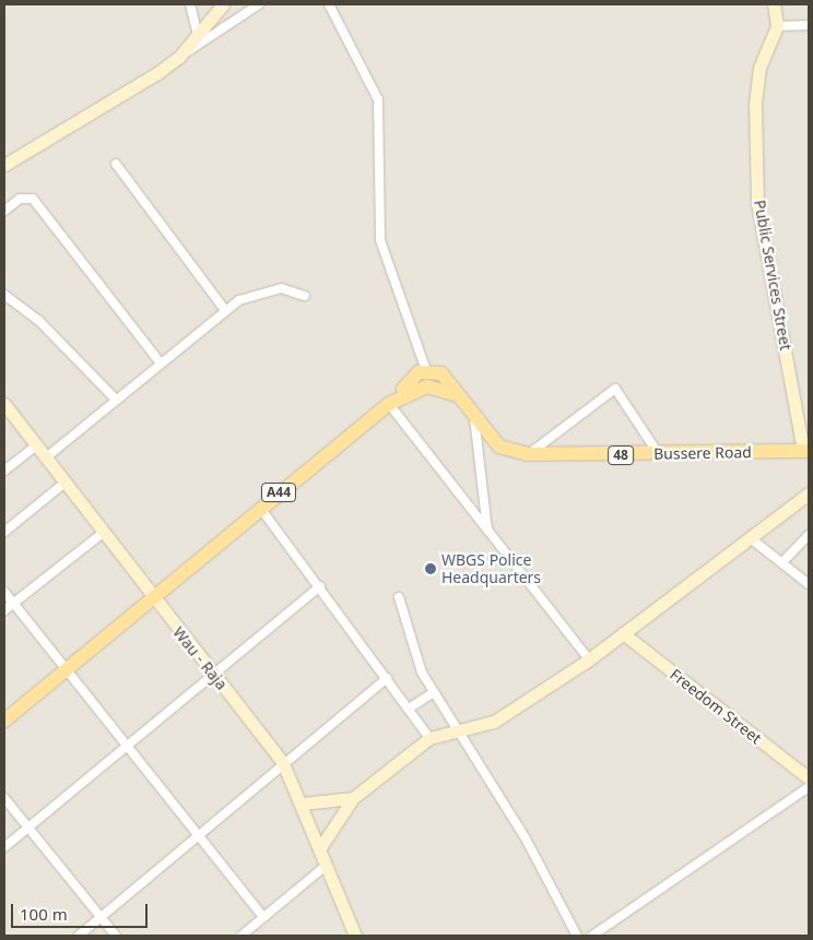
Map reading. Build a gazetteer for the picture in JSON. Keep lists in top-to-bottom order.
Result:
{
  "streets": {
    "main road": ["Bussere Road", "48", "A44"],
    "street": ["Public Services Street", "Wau - Raja", "Freedom Street"]
  },
  "crossings": [
    ["Public Services Street", "Bussere Road"],
    ["Bussere Road", "A44"],
    ["A44", "Wau - Raja"]
  ],
  "places": ["WBGS Police Headquarters"],
  "scale_bar": "100 m"
}
